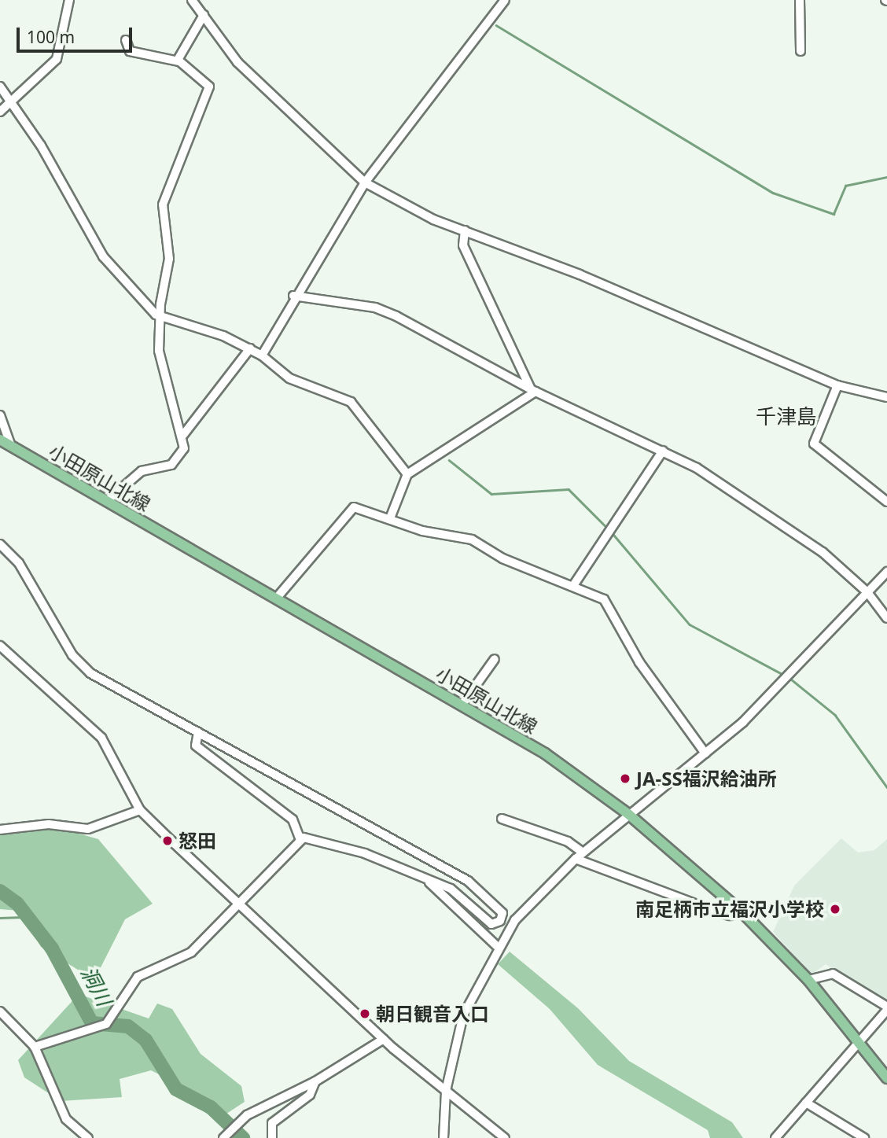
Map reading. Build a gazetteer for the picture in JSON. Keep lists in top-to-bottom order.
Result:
{
  "streets": {
    "main road": ["小田原山北線"]
  },
  "districts": ["千津島"],
  "water": ["洞川"],
  "places": [
    "JA-SS福沢給油所",
    "怒田",
    "南足柄市立福沢小学校",
    "朝日観音入口"
  ],
  "scale_bar": "100 m"
}
